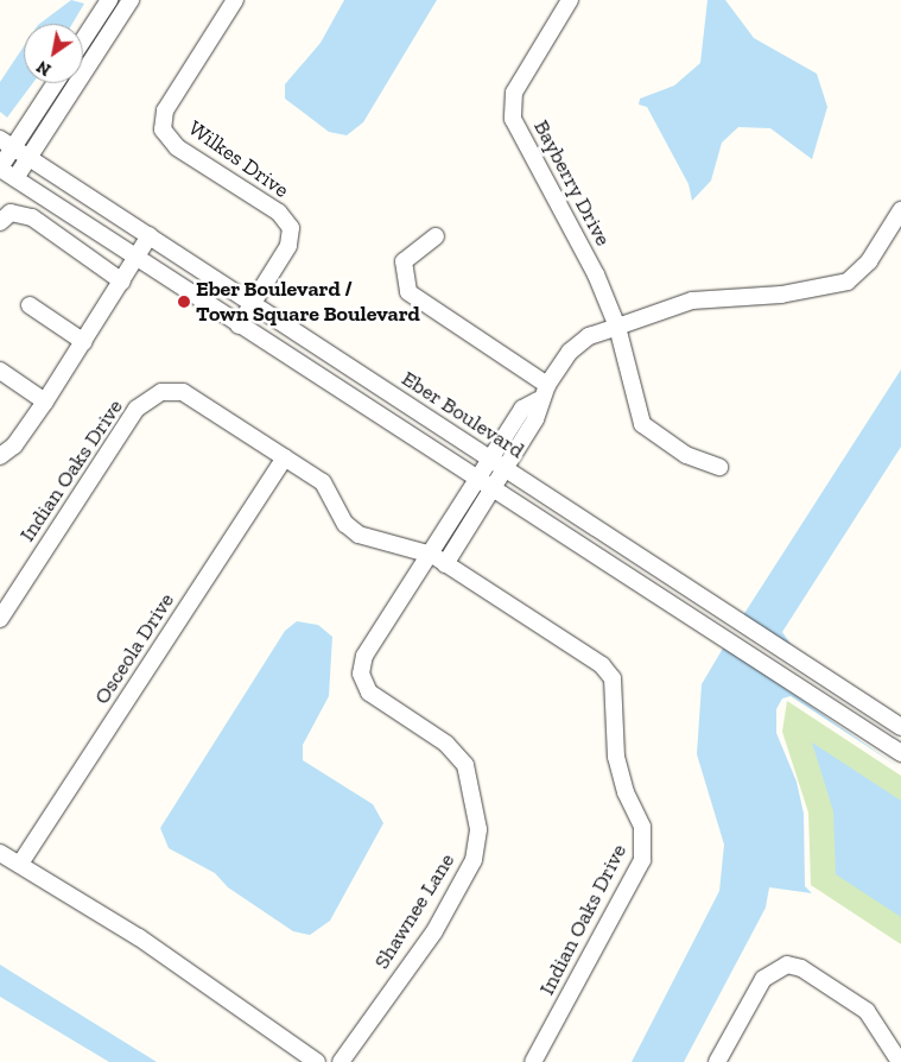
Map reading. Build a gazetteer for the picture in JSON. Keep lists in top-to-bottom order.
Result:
{
  "streets": {
    "street": [
      "Wilkes Drive",
      "Bayberry Drive",
      "Eber Boulevard",
      "Indian Oaks Drive",
      "Osceola Drive",
      "Shawnee Lane"
    ]
  },
  "crossings": [
    ["Wilkes Drive", "Eber Boulevard"],
    ["Indian Oaks Drive", "Osceola Drive"],
    ["Indian Oaks Drive", "Shawnee Lane"]
  ],
  "places": ["Eber Boulevard / Town Square Boulevard"],
  "north": "bottom left"
}
